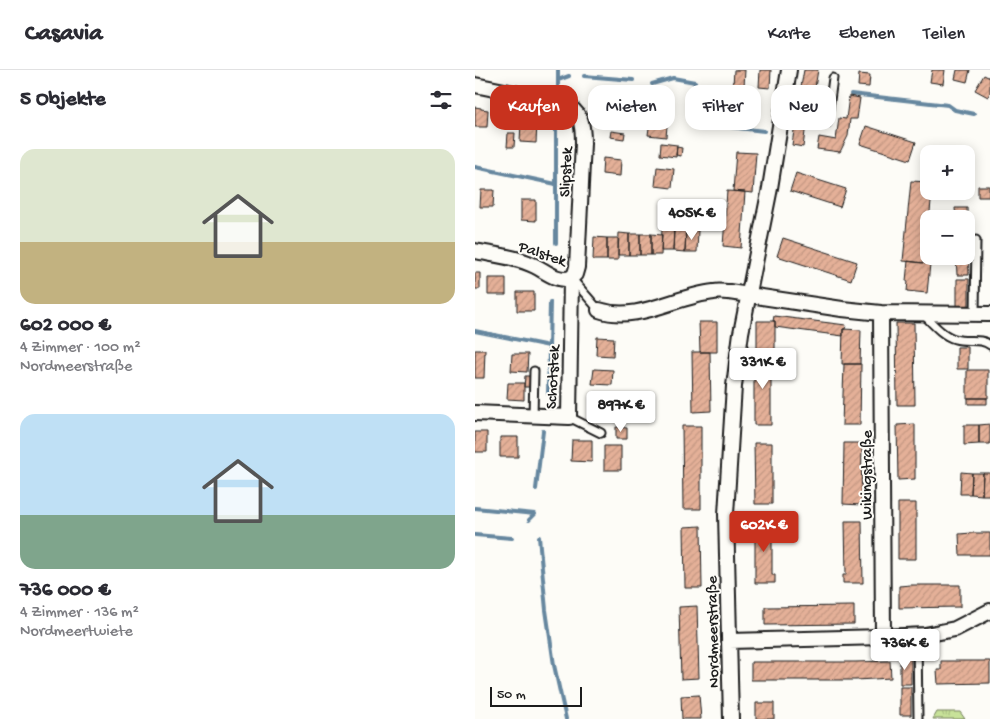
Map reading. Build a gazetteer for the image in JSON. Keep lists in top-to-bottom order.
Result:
{
  "streets": {
    "street": [
      "Slipstek",
      "Palstek",
      "Schotstek",
      "Wikingstraße",
      "Nordmeerstraße"
    ]
  },
  "crossings": [
    ["Slipstek", "Palstek"],
    ["Slipstek", "Schotstek"],
    ["Palstek", "Schotstek"]
  ],
  "scale_bar": "50 m",
  "page": {
    "header": "Casavia",
    "nav": ["Karte", "Ebenen", "Teilen"],
    "heading": "5 Objekte",
    "chip": [
      "Kaufen",
      "Mieten",
      "Filter",
      "Neu"
    ],
    "list": [
      {
        "name": "602 000 €",
        "note": "4 Zimmer · 100 m² · Nordmeerstraße"
      },
      {
        "name": "736 000 €",
        "note": "4 Zimmer · 136 m² · Nordmeertwiete"
      }
    ],
    "map_buttons": ["+", "−"],
    "price": [
      "405K €",
      "331K €",
      "897K €",
      "602K €",
      "736K €"
    ],
    "scale": "50 m"
  }
}
